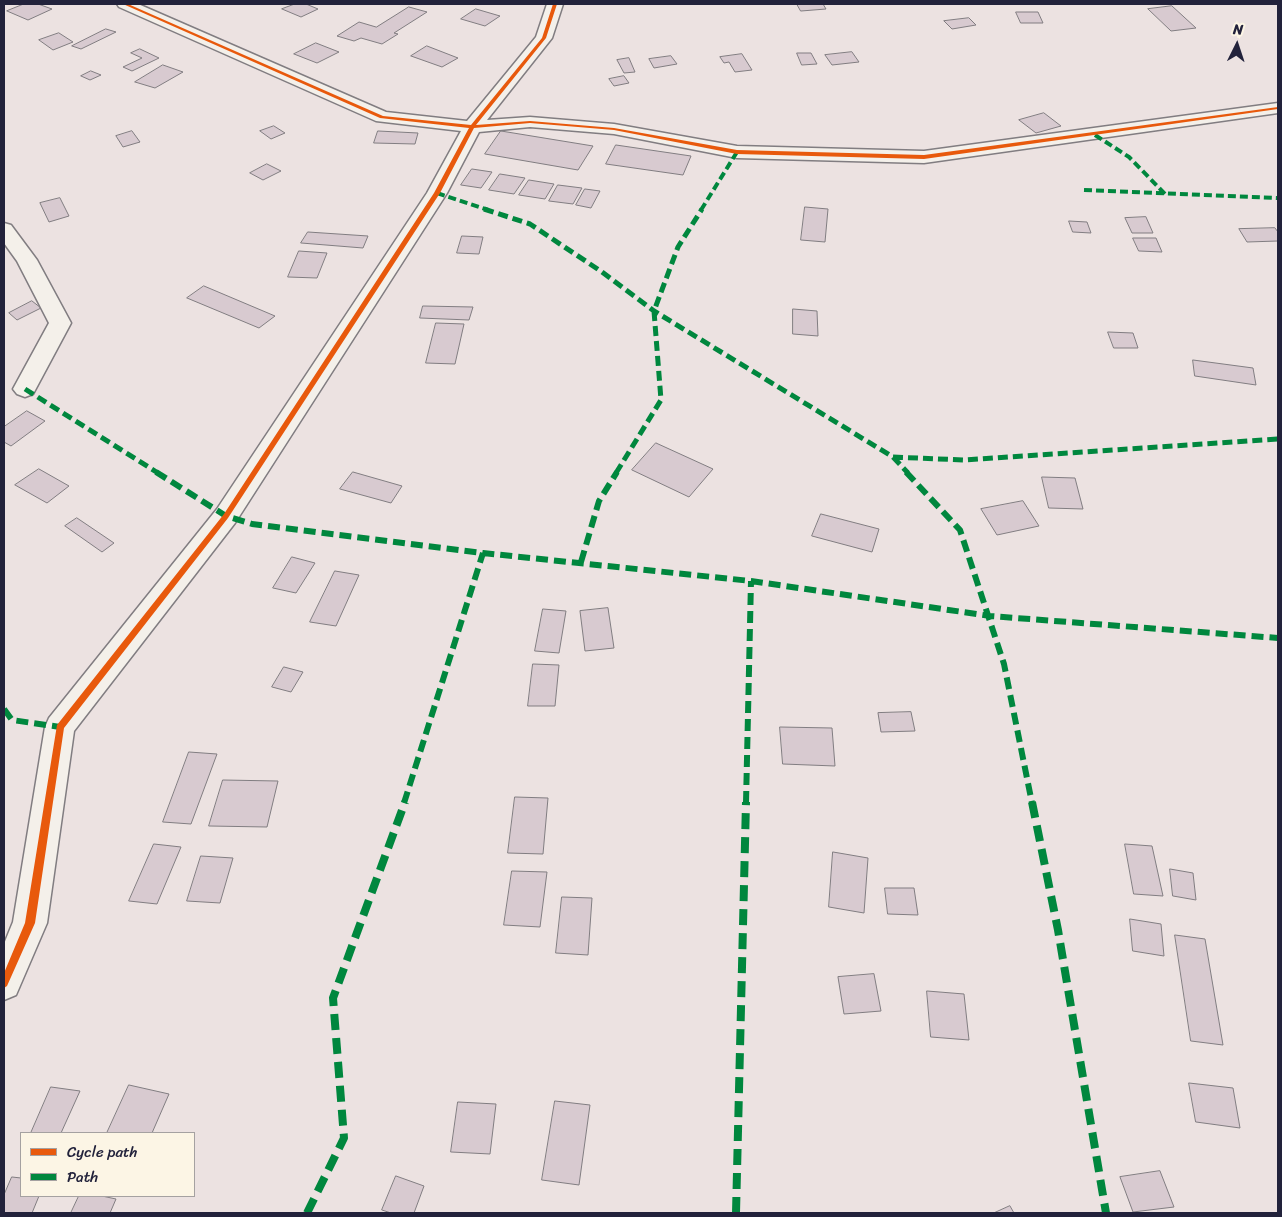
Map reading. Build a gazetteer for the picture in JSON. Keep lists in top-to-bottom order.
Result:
{
  "legend": ["Cycle path", "Path"],
  "north": "top"
}
